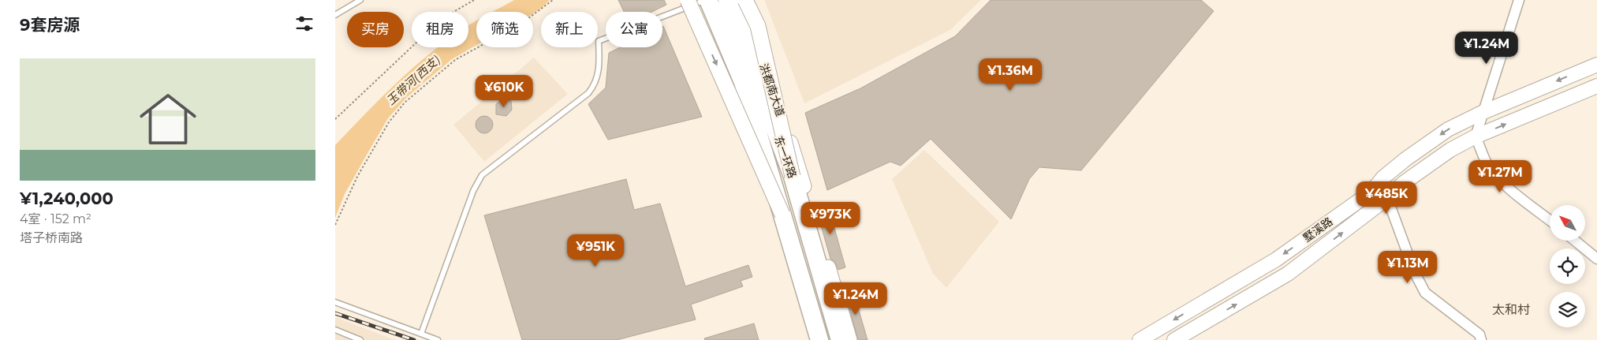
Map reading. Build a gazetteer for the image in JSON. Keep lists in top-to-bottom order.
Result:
{
  "streets": {
    "highway": ["东一环路"],
    "main road": ["洪都南大道"],
    "street": ["墅溪路"]
  },
  "districts": ["太和村"],
  "water": ["玉带河(西支)"],
  "north": "top left",
  "page": {
    "heading": "9套房源",
    "chip": [
      "买房",
      "租房",
      "筛选",
      "新上",
      "公寓"
    ],
    "price": [
      "¥1.24M",
      "¥1.36M",
      "¥610K",
      "¥1.27M",
      "¥485K",
      "¥973K",
      "¥951K",
      "¥1.13M",
      "¥1.24M"
    ],
    "list": [
      {
        "name": "¥1,240,000",
        "note": "4室 · 152 m² · 塔子桥南路"
      }
    ]
  }
}
